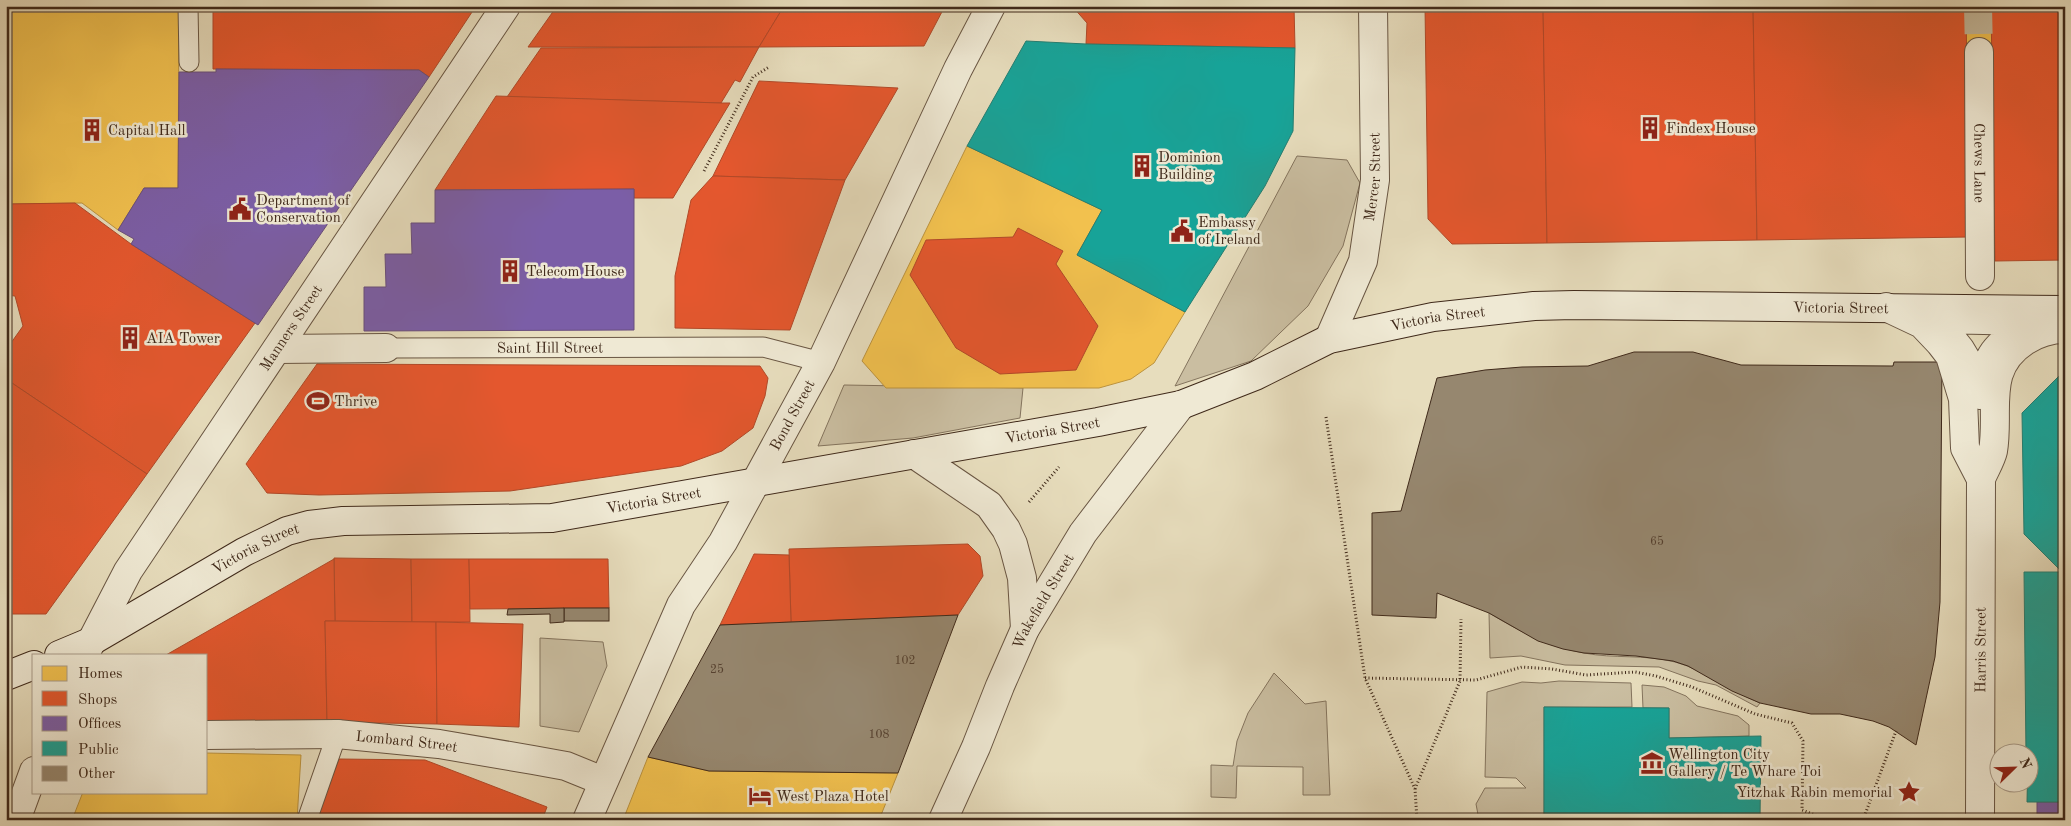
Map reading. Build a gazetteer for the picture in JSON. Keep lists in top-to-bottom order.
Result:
{
  "streets": {
    "street": [
      "Chews Lane",
      "Mercer Street",
      "Victoria Street",
      "Manners Street",
      "Saint Hill Street",
      "Bond Street",
      "Wakefield Street",
      "Harris Street",
      "Lombard Street"
    ]
  },
  "crossings": [
    ["Mercer Street", "Victoria Street"],
    ["Victoria Street", "Manners Street"],
    ["Victoria Street", "Bond Street"],
    ["Victoria Street", "Wakefield Street"],
    ["Victoria Street", "Harris Street"],
    ["Manners Street", "Saint Hill Street"],
    ["Saint Hill Street", "Bond Street"],
    ["Bond Street", "Lombard Street"]
  ],
  "places": {
    "building": [
      "Findex House",
      "Capital Hall",
      "Dominion Building",
      "Telecom House",
      "AIA Tower"
    ],
    "public building": ["Department of Conservation", "Embassy of Ireland"],
    "sports": ["Thrive"],
    "museum": ["Wellington City Gallery / Te Whare Toi"],
    "place": ["Yitzhak Rabin memorial"],
    "hotel": ["West Plaza Hotel"]
  },
  "house_numbers": [
    "65",
    "102",
    "25",
    "108"
  ],
  "legend": [
    "Homes",
    "Shops",
    "Offices",
    "Public",
    "Other"
  ],
  "north": "top right"
}
